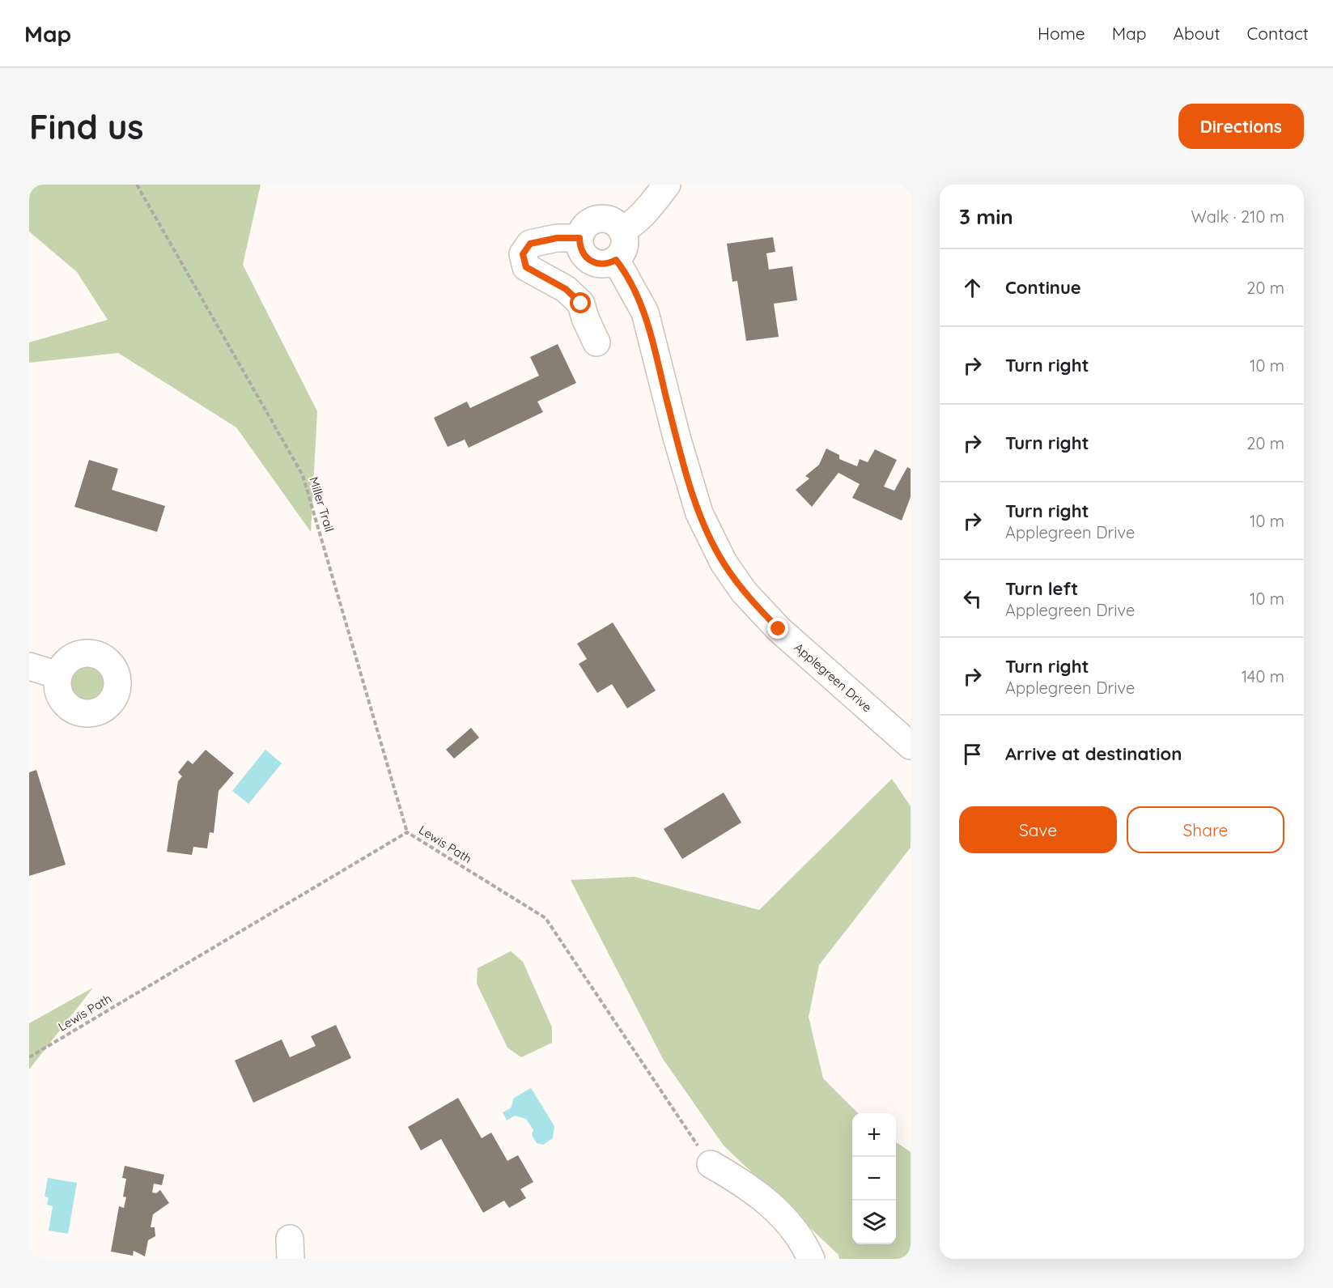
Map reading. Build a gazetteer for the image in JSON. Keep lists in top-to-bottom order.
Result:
{
  "streets": {
    "street": ["Applegreen Drive"],
    "path": ["Miller Trail", "Lewis Path"]
  },
  "crossings": [
    ["Miller Trail", "Lewis Path"]
  ],
  "page": {
    "header": "Map",
    "nav": [
      "Home",
      "Map",
      "About",
      "Contact"
    ],
    "buttons": [
      "Directions",
      ["Save", "Share"]
    ],
    "title": "Find us",
    "heading": ["3 min", "Walk · 210 m"],
    "list": [
      ["Continue", "20 m"],
      ["Turn right", "10 m"],
      ["Turn right", "20 m"],
      ["Turn right", "Applegreen Drive", "10 m"],
      ["Turn left", "Applegreen Drive", "10 m"],
      ["Turn right", "Applegreen Drive", "140 m"],
      "Arrive at destination"
    ],
    "map_buttons": ["+", "−"]
  }
}
